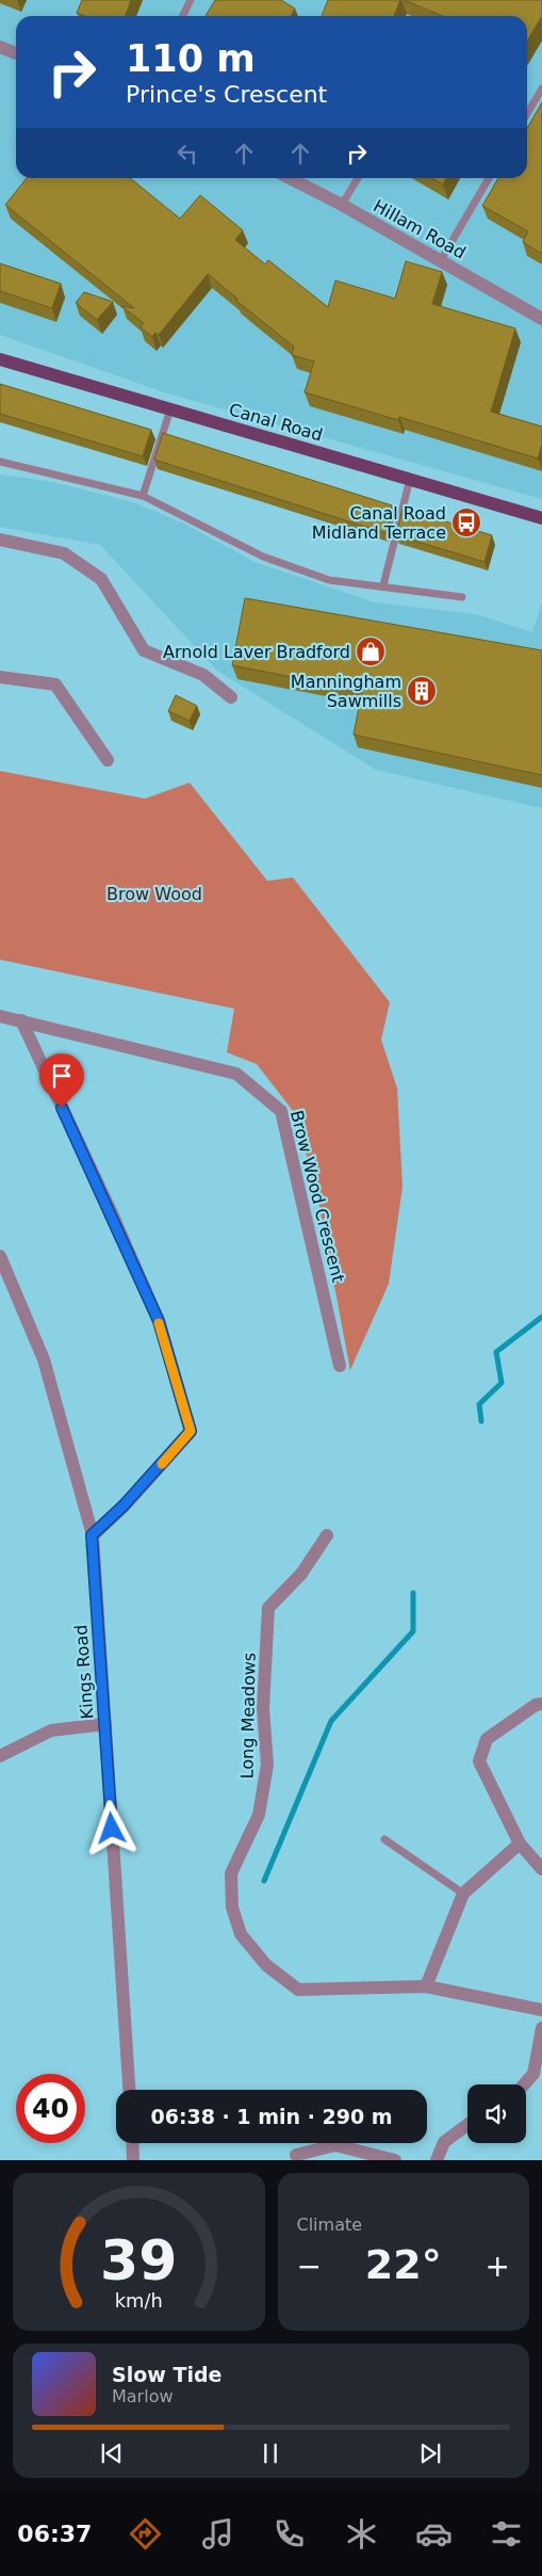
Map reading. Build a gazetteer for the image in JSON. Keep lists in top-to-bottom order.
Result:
{
  "streets": {
    "main road": ["Canal Road"],
    "street": [
      "Hillam Road",
      "Brow Wood Crescent",
      "Kings Road",
      "Long Meadows"
    ]
  },
  "parks": ["Brow Wood"],
  "places": {
    "bus stop": ["Canal Road Midland Terrace"],
    "shop": ["Arnold Laver Bradford"],
    "building": ["Manningham Sawmills"]
  },
  "page": {
    "turn": ["110 m", "Prince's Crescent"],
    "limit": "40",
    "trip": "06:38 · 1 min · 290 m",
    "tile": "Climate",
    "heat": ["−", "22°", "+"],
    "song": ["Slow Tide", "Marlow"],
    "tabs": "06:37",
    "gauge": ["39", "km/h"]
  }
}
